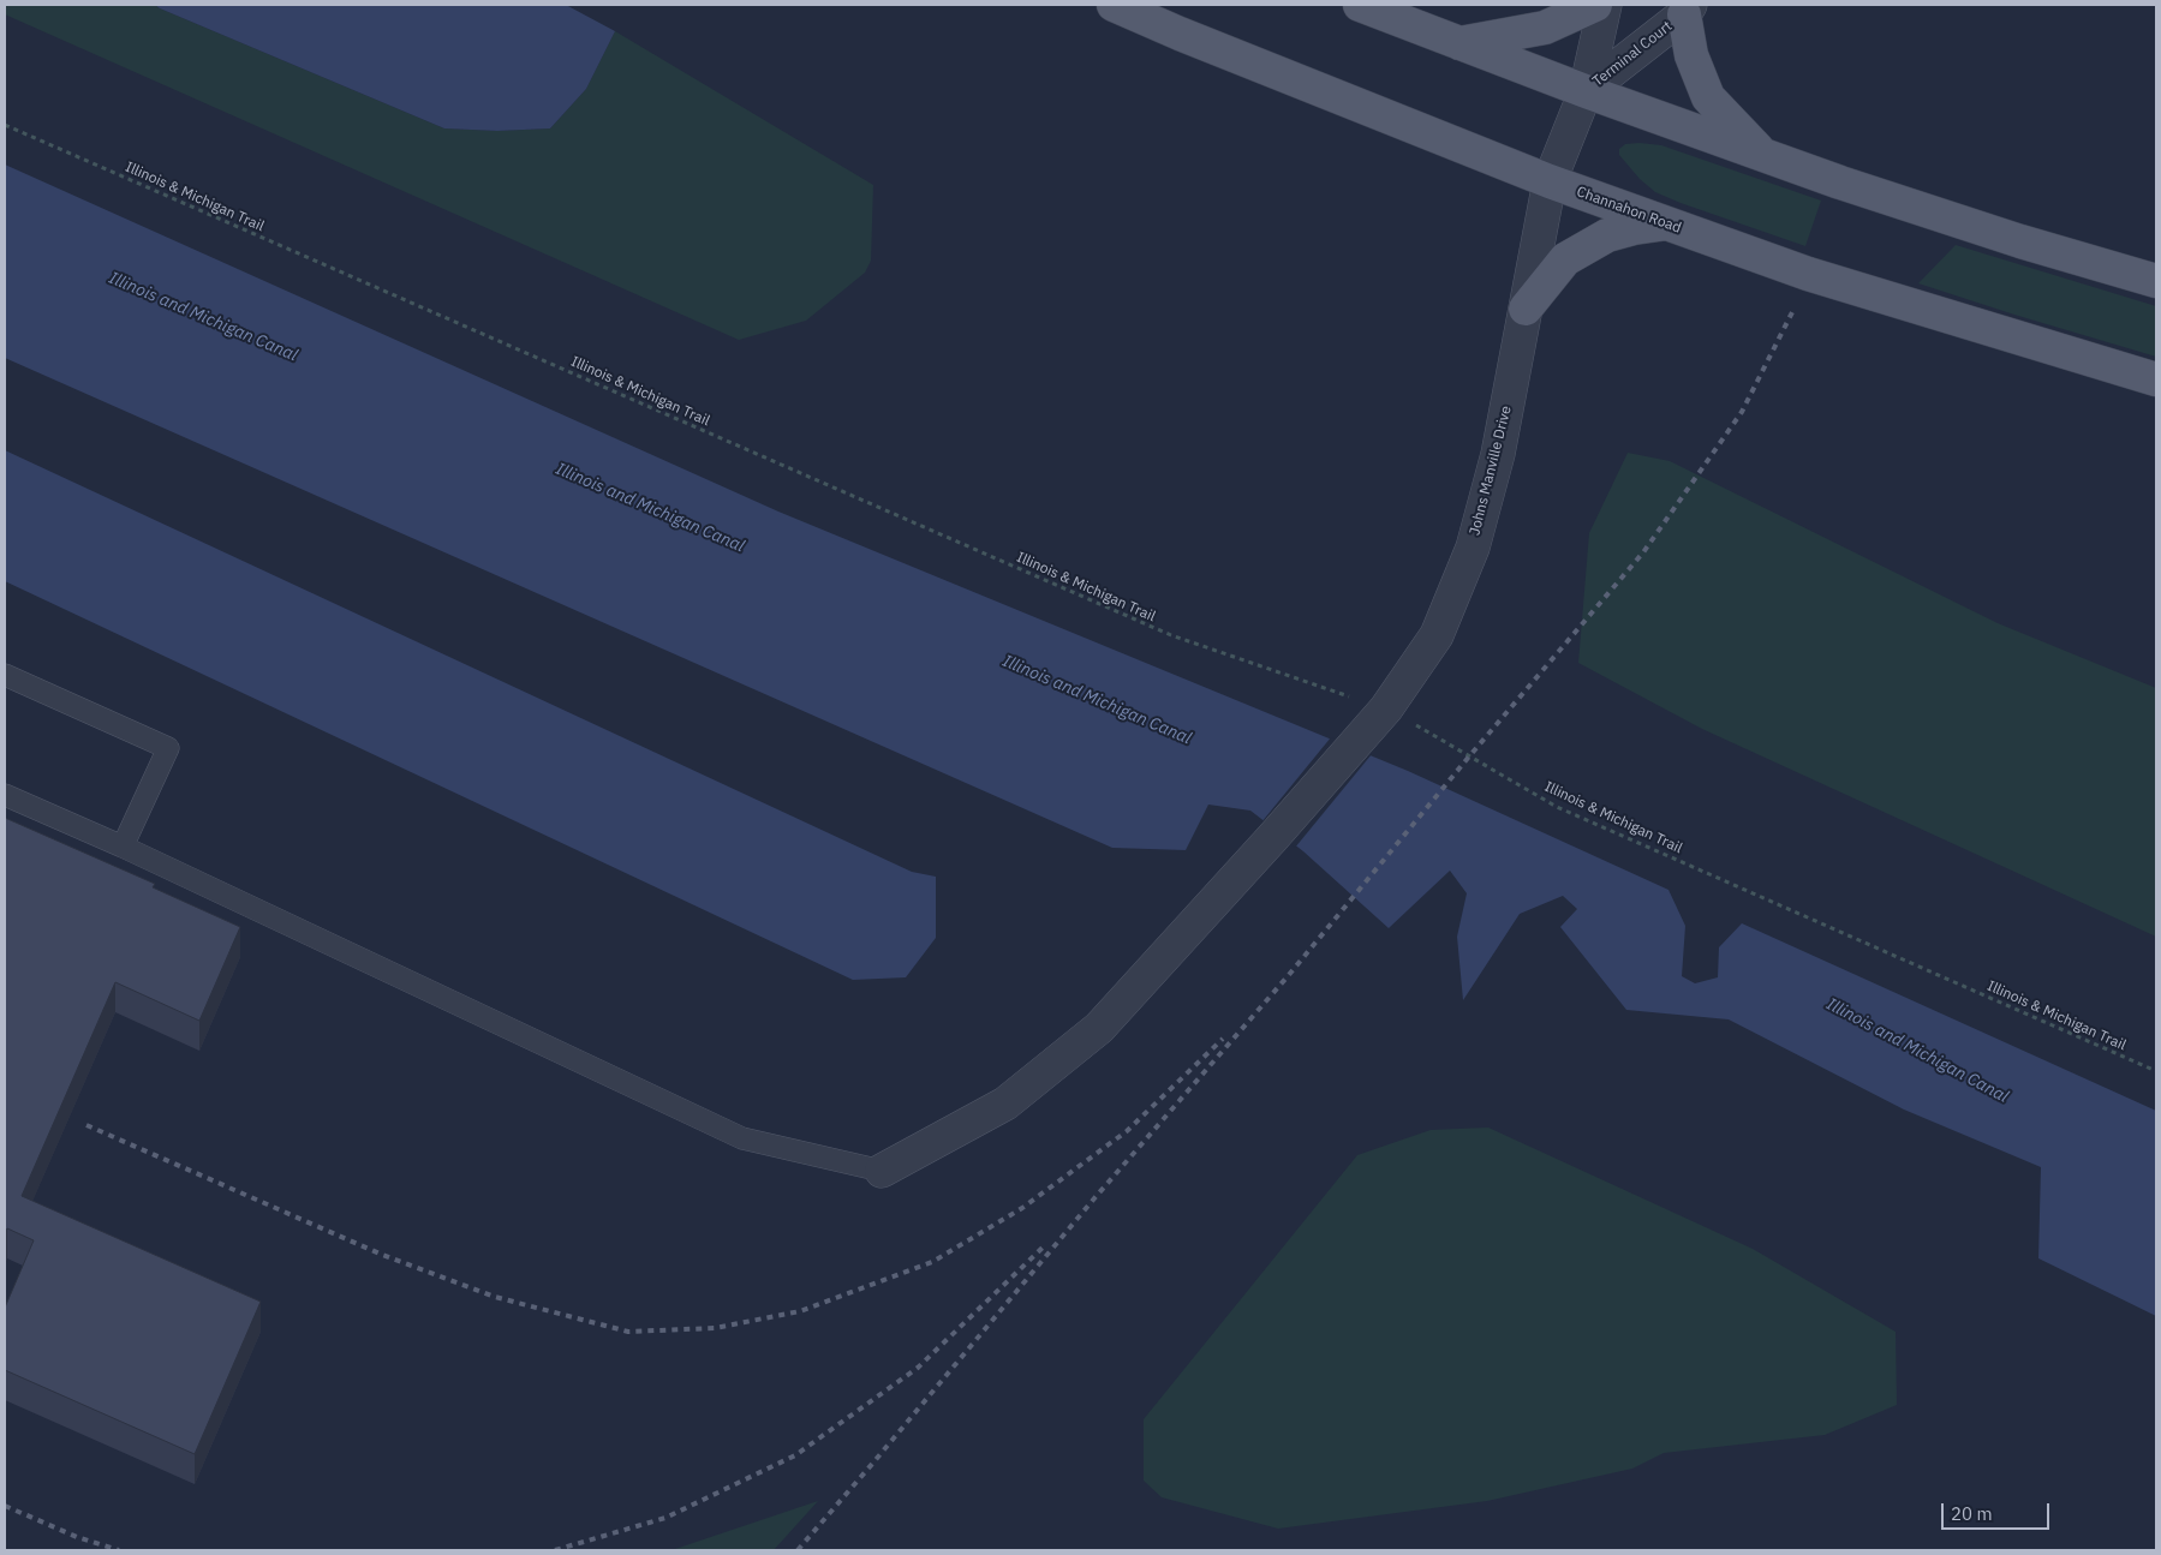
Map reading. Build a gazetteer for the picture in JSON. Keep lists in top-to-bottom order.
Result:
{
  "streets": {
    "main road": ["Channahon Road"],
    "street": ["Terminal Court", "Johns Manville Drive"],
    "path": ["Illinois & Michigan Trail"]
  },
  "crossings": [
    ["Terminal Court", "Johns Manville Drive"],
    ["Illinois & Michigan Trail", "Johns Manville Drive"],
    ["Channahon Road", "Johns Manville Drive"]
  ],
  "water": ["Illinois and Michigan Canal"],
  "scale_bar": "20 m"
}
